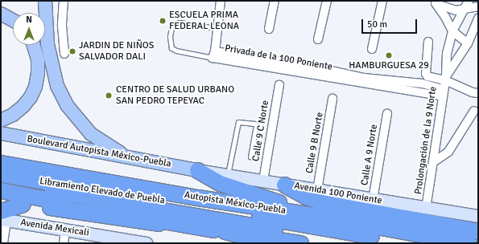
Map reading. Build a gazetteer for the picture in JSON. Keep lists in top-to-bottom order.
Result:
{
  "streets": {
    "highway": ["Libramiento Elevado de Puebla", "Autopista México-Puebla"],
    "main road": ["Boulevard Autopista México-Puebla"],
    "street": [
      "Privada de la 100 Poniente",
      "Calle 9 C Norte",
      "Prolongación de la 9 Norte",
      "Calle 9 B Norte",
      "Calle A 9 Norte",
      "Avenida 100 Poniente",
      "Avenida Mexicali"
    ]
  },
  "crossings": [
    ["Privada de la 100 Poniente", "Prolongación de la 9 Norte"],
    ["Calle 9 C Norte", "Avenida 100 Poniente"],
    ["Prolongación de la 9 Norte", "Avenida 100 Poniente"],
    ["Calle 9 B Norte", "Avenida 100 Poniente"],
    ["Boulevard Autopista México-Puebla", "Avenida 100 Poniente"],
    ["Calle A 9 Norte", "Avenida 100 Poniente"]
  ],
  "places": [
    "ESCUELA PRIMA FEDERAL LEONA",
    "JARDIN DE NIÑOS SALVADOR DALI",
    "HAMBURGUESA 29",
    "CENTRO DE SALUD URBANO SAN PEDRO TEPEYAC"
  ],
  "scale_bar": "50 m",
  "north": "top"
}
